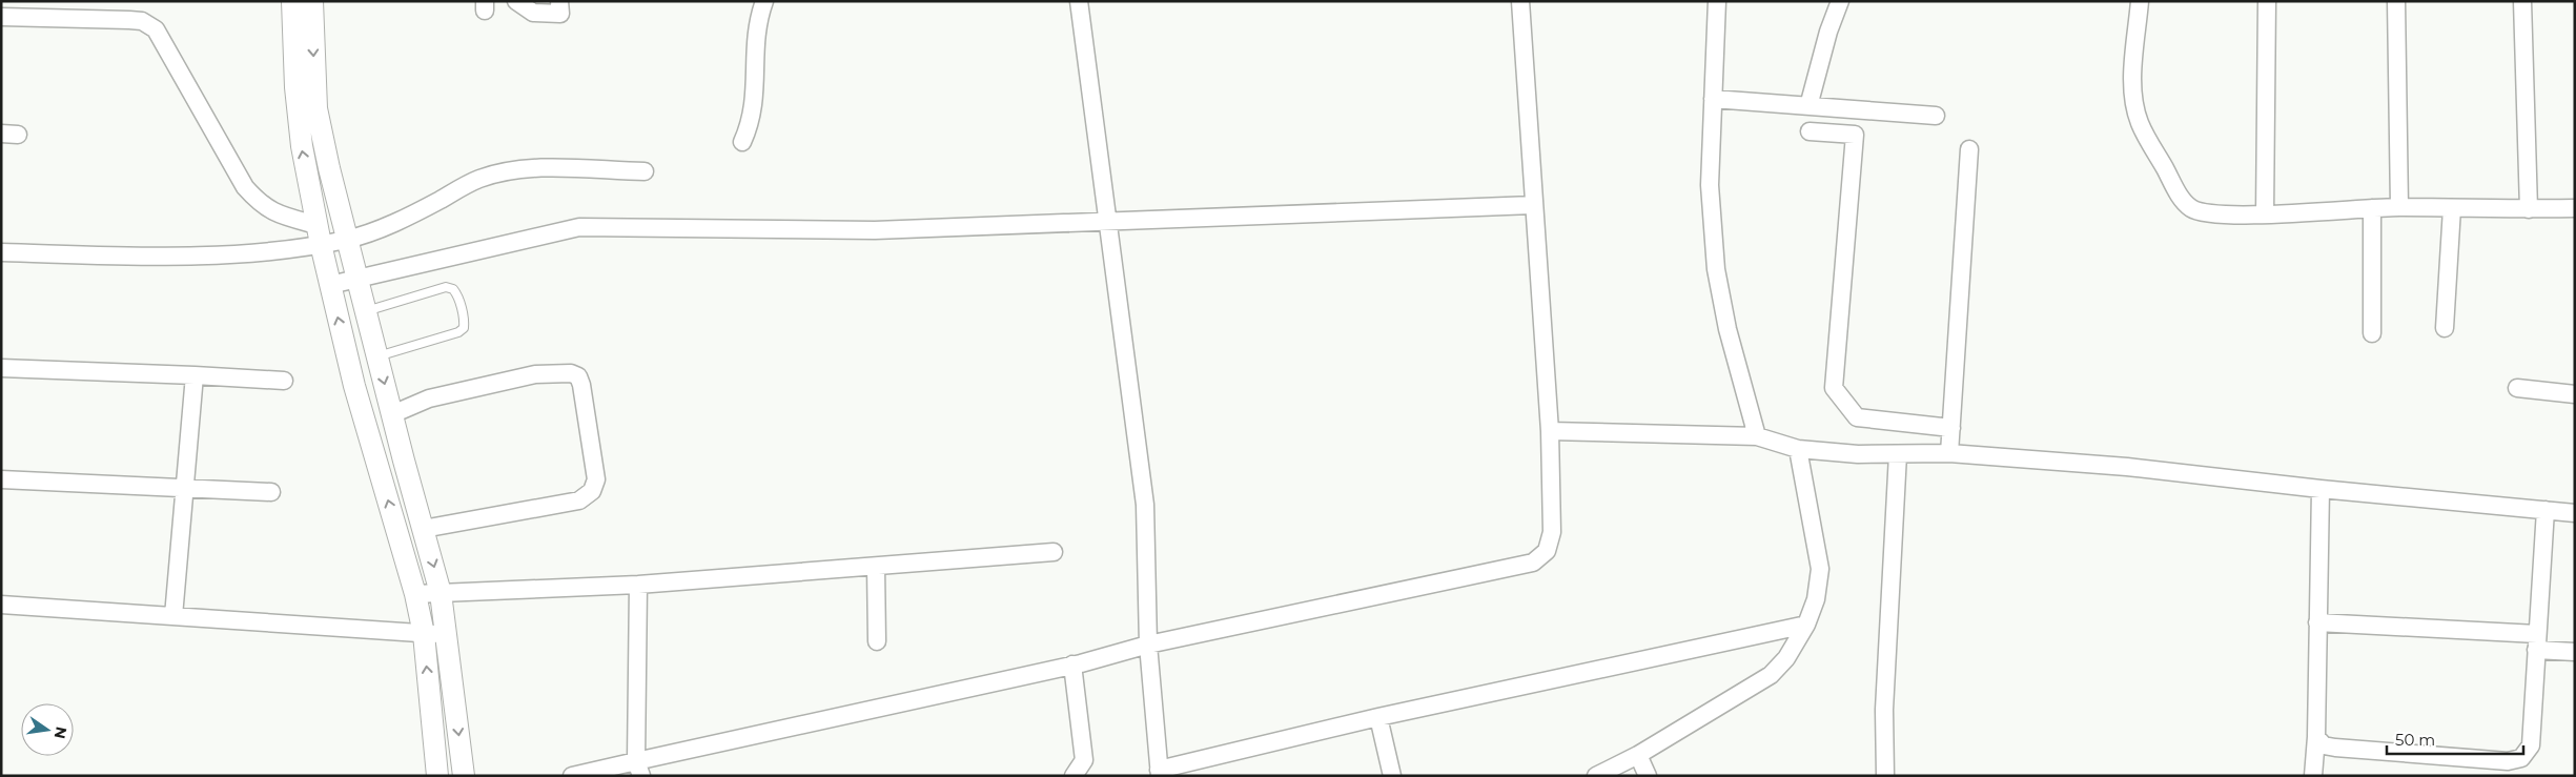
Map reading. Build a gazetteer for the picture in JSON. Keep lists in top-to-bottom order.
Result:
{
  "scale_bar": "50 m",
  "north": "right"
}
